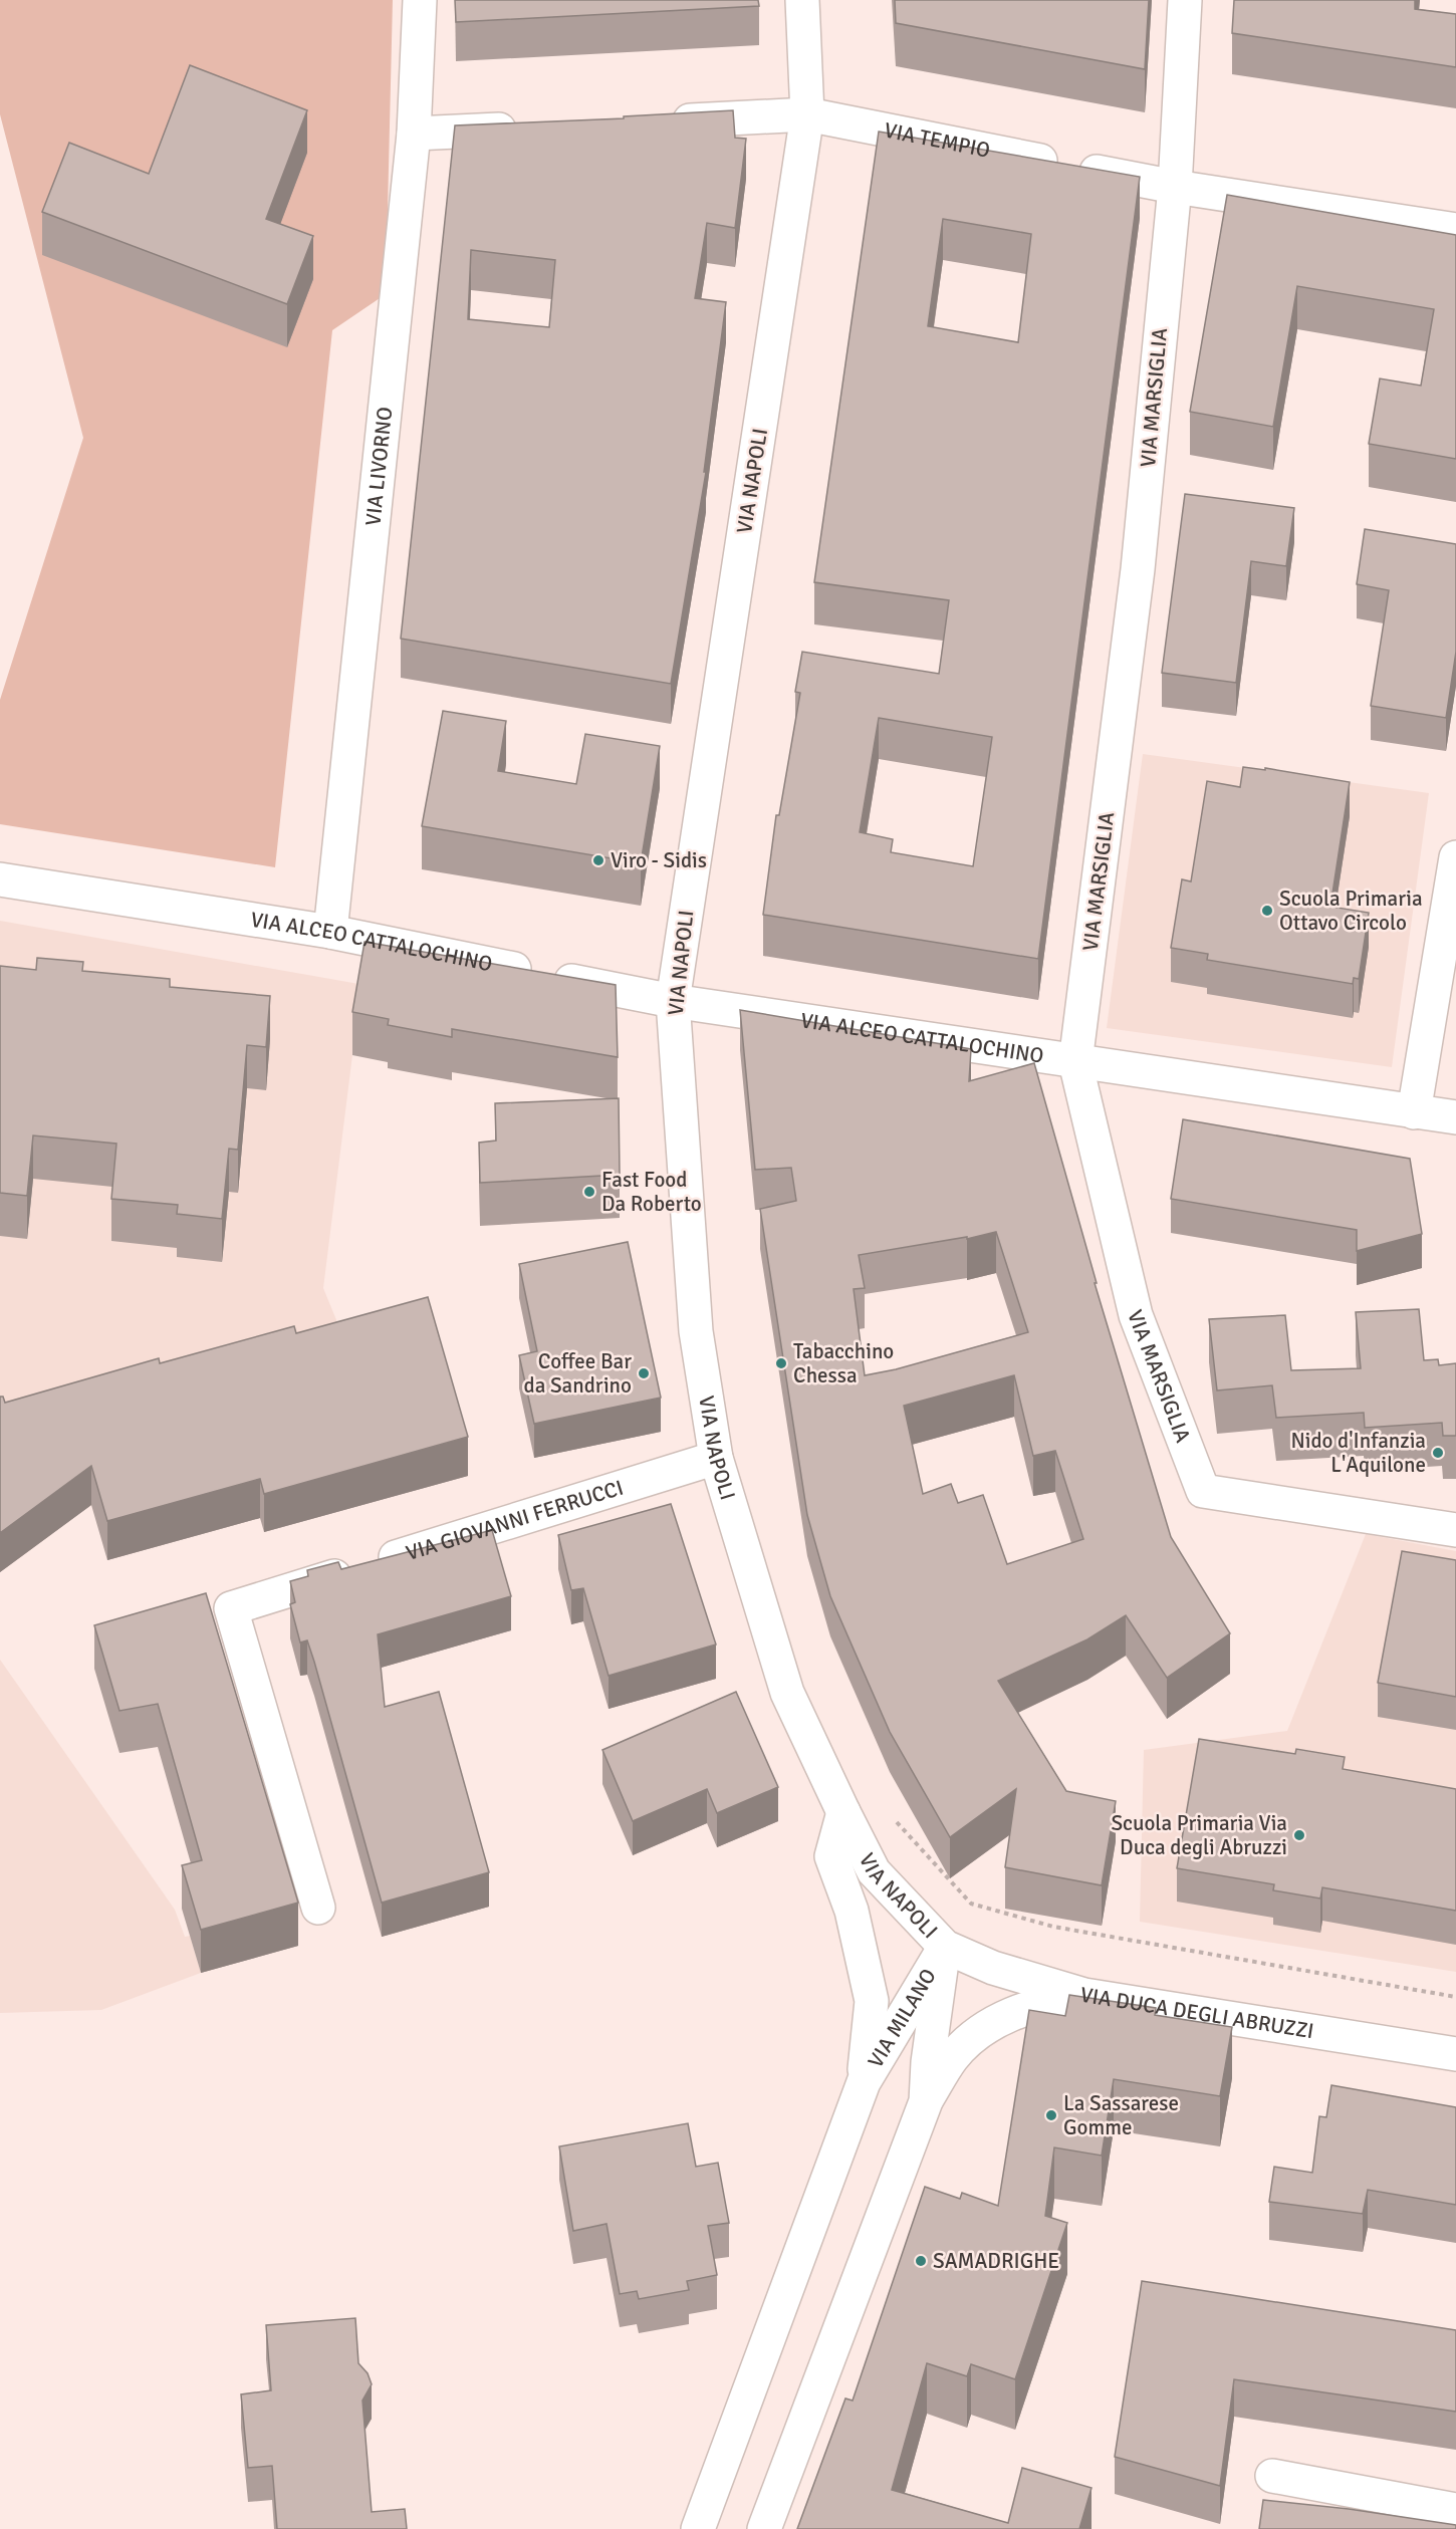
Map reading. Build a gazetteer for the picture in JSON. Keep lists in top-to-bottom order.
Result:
{
  "streets": {
    "street": [
      "VIA TEMPIO",
      "VIA MARSIGLIA",
      "VIA LIVORNO",
      "VIA NAPOLI",
      "VIA ALCEO CATTALOCHINO",
      "VIA GIOVANNI FERRUCCI",
      "VIA DUCA DEGLI ABRUZZI",
      "VIA MILANO"
    ]
  },
  "crossings": [
    ["VIA TEMPIO", "VIA MARSIGLIA"],
    ["VIA TEMPIO", "VIA NAPOLI"],
    ["VIA MARSIGLIA", "VIA ALCEO CATTALOCHINO"],
    ["VIA LIVORNO", "VIA ALCEO CATTALOCHINO"],
    ["VIA NAPOLI", "VIA ALCEO CATTALOCHINO"],
    ["VIA NAPOLI", "VIA GIOVANNI FERRUCCI"],
    ["VIA NAPOLI", "VIA DUCA DEGLI ABRUZZI"],
    ["VIA NAPOLI", "VIA MILANO"],
    ["VIA DUCA DEGLI ABRUZZI", "VIA MILANO"]
  ],
  "places": [
    "Viro - Sidis",
    "Scuola Primaria Ottavo Circolo",
    "Fast Food Da Roberto",
    "Tabacchino Chessa",
    "Coffee Bar da Sandrino",
    "Nido d'Infanzia L'Aquilone",
    "Scuola Primaria Via Duca degli Abruzzi",
    "La Sassarese Gomme",
    "SAMADRIGHE"
  ]
}
